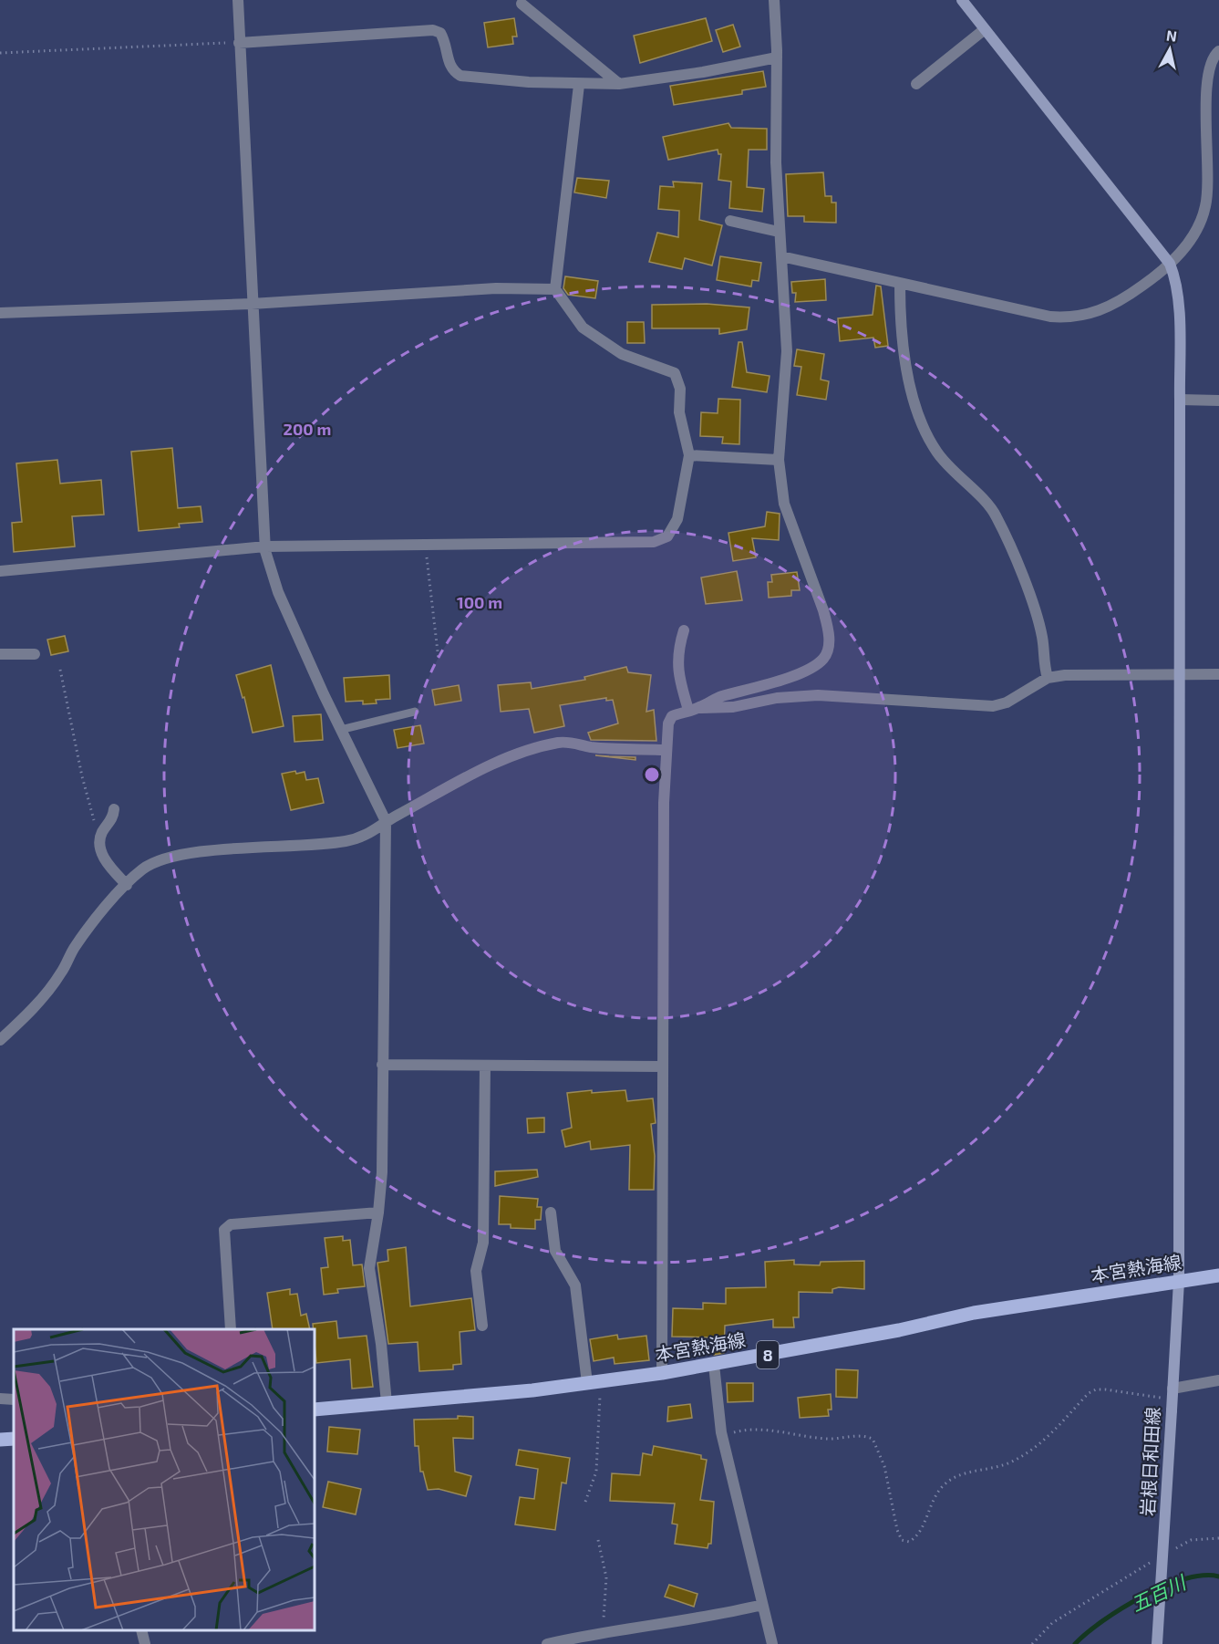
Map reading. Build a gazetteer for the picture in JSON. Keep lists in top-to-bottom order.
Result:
{
  "streets": {
    "main road": ["本宮熱海線", "8"],
    "street": ["岩根日和田線"]
  },
  "crossings": [
    ["本宮熱海線", "岩根日和田線"]
  ],
  "water": ["五百川"],
  "north": "top",
  "rings": ["200 m", "100 m"]
}
